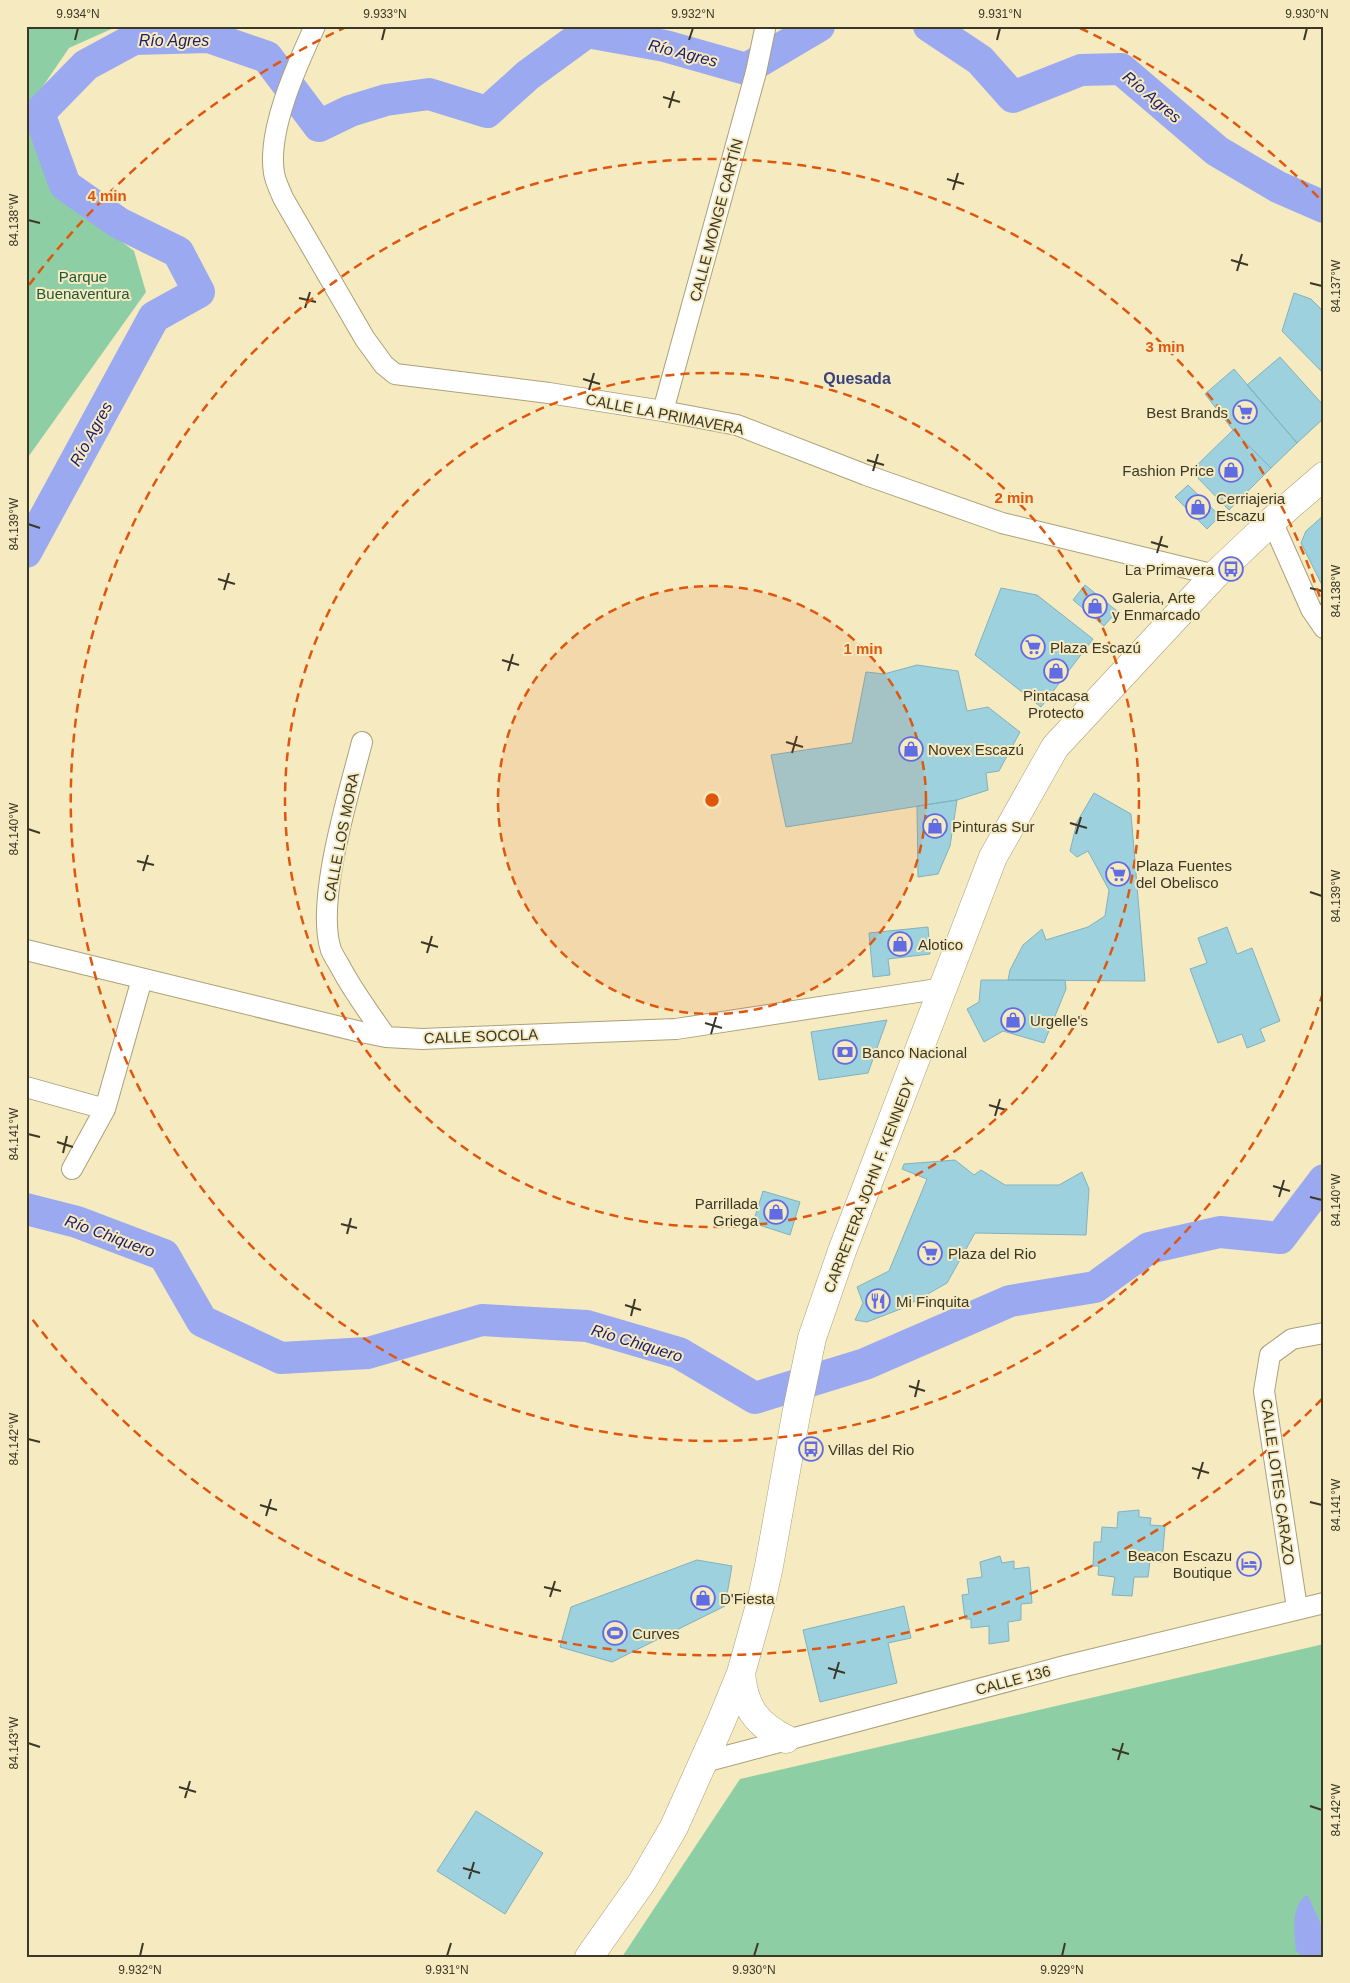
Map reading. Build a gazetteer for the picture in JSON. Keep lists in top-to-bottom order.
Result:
{
  "streets": {
    "main road": ["CARRETERA JOHN F. KENNEDY"],
    "street": [
      "CALLE MONGE CARTÍN",
      "CALLE LA PRIMAVERA",
      "CALLE LOS MORA",
      "CALLE SOCOLA",
      "CALLE LOTES CARAZO",
      "CALLE 136"
    ]
  },
  "crossings": [
    ["CALLE MONGE CARTÍN", "CALLE LA PRIMAVERA"],
    ["CALLE LA PRIMAVERA", "CARRETERA JOHN F. KENNEDY"],
    ["CALLE LOS MORA", "CALLE SOCOLA"],
    ["CALLE SOCOLA", "CARRETERA JOHN F. KENNEDY"],
    ["CARRETERA JOHN F. KENNEDY", "CALLE 136"],
    ["CALLE LOTES CARAZO", "CALLE 136"]
  ],
  "districts": ["Quesada"],
  "water": ["Río Agres", "Río Chiquero"],
  "parks": ["Parque Buenaventura"],
  "places": {
    "supermarket": [
      "Best Brands",
      "Plaza Escazú",
      "Plaza Fuentes del Obelisco",
      "Plaza del Rio"
    ],
    "shop": [
      "Fashion Price",
      "Cerriajeria Escazu",
      "Galeria, Arte y Enmarcado",
      "Pintacasa Protecto",
      "Novex Escazú",
      "Pinturas Sur",
      "Alotico",
      "Urgelle's",
      "Parrillada Griega",
      "D'Fiesta"
    ],
    "bus stop": ["La Primavera", "Villas del Rio"],
    "bank": ["Banco Nacional"],
    "restaurant": ["Mi Finquita"],
    "hotel": ["Beacon Escazu Boutique"],
    "sports": ["Curves"]
  },
  "coordinates": [
    "9.934°N",
    "9.933°N",
    "9.932°N",
    "9.931°N",
    "9.930°N",
    "84.138°W",
    "84.137°W",
    "84.139°W",
    "84.140°W",
    "84.141°W",
    "84.142°W",
    "84.143°W",
    "9.929°N"
  ],
  "rings": [
    "4 min",
    "3 min",
    "2 min",
    "1 min"
  ]
}
